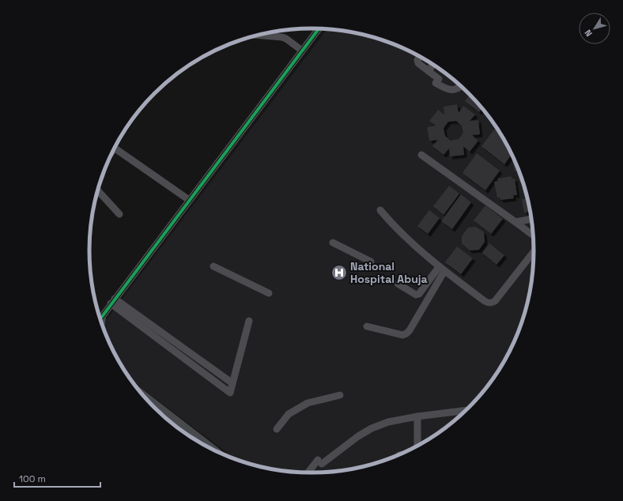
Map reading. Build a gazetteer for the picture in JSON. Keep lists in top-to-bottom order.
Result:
{
  "places": {
    "hospital": ["National Hospital Abuja"]
  },
  "scale_bar": "100 m",
  "north": "bottom left"
}
